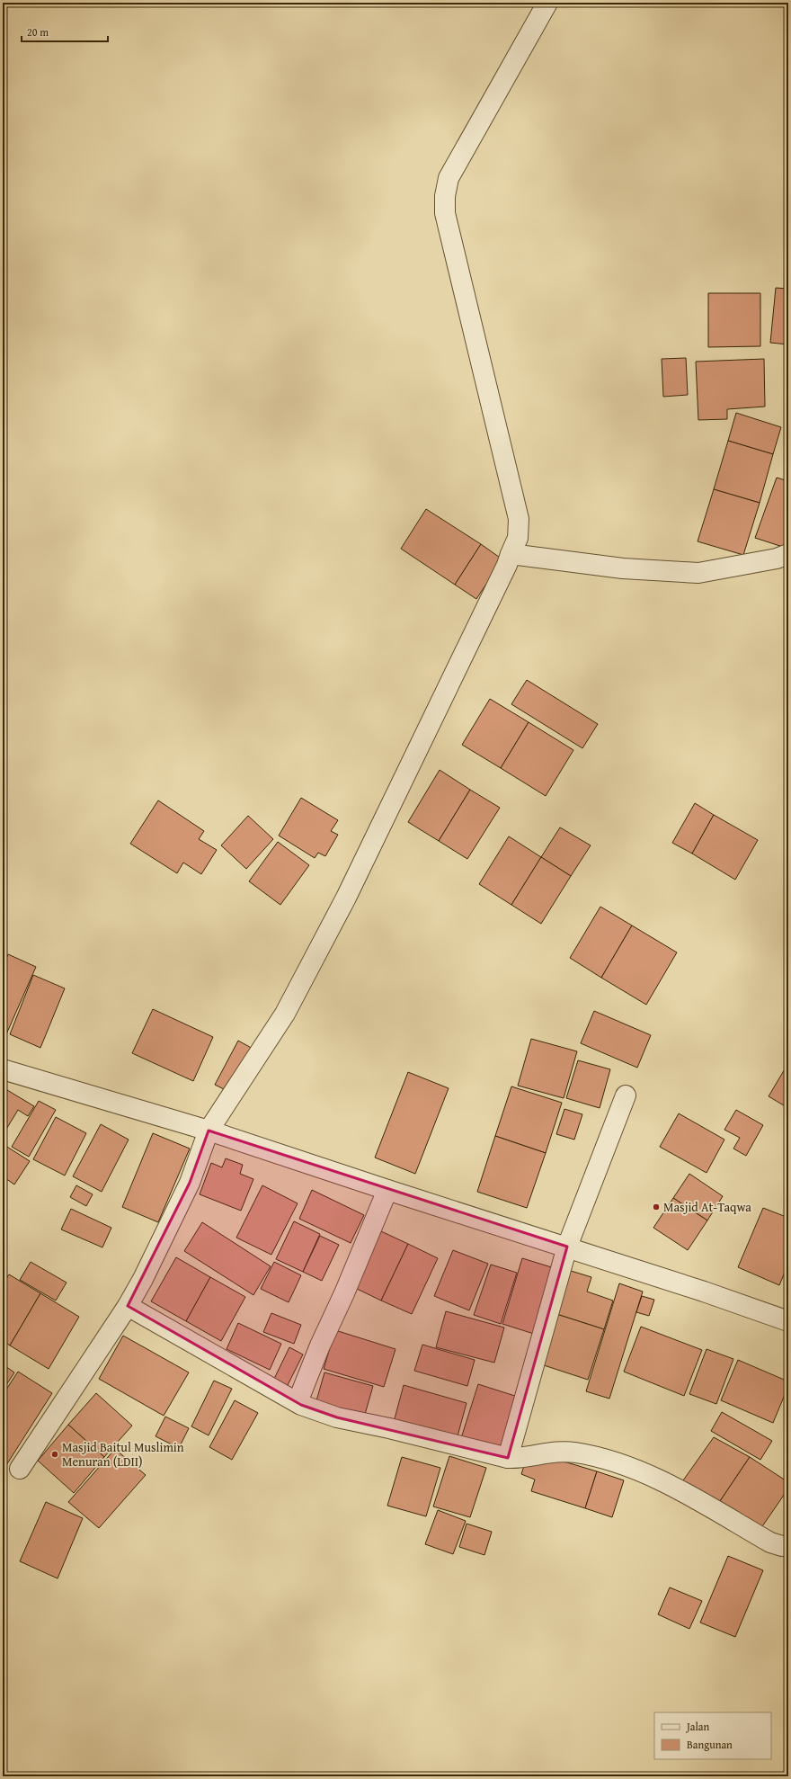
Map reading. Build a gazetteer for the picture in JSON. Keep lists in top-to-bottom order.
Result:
{
  "places": ["Masjid At-Taqwa", "Masjid Baitul Muslimin Menuran (LDII)"],
  "legend": ["Jalan", "Bangunan"],
  "scale_bar": "20 m"
}
